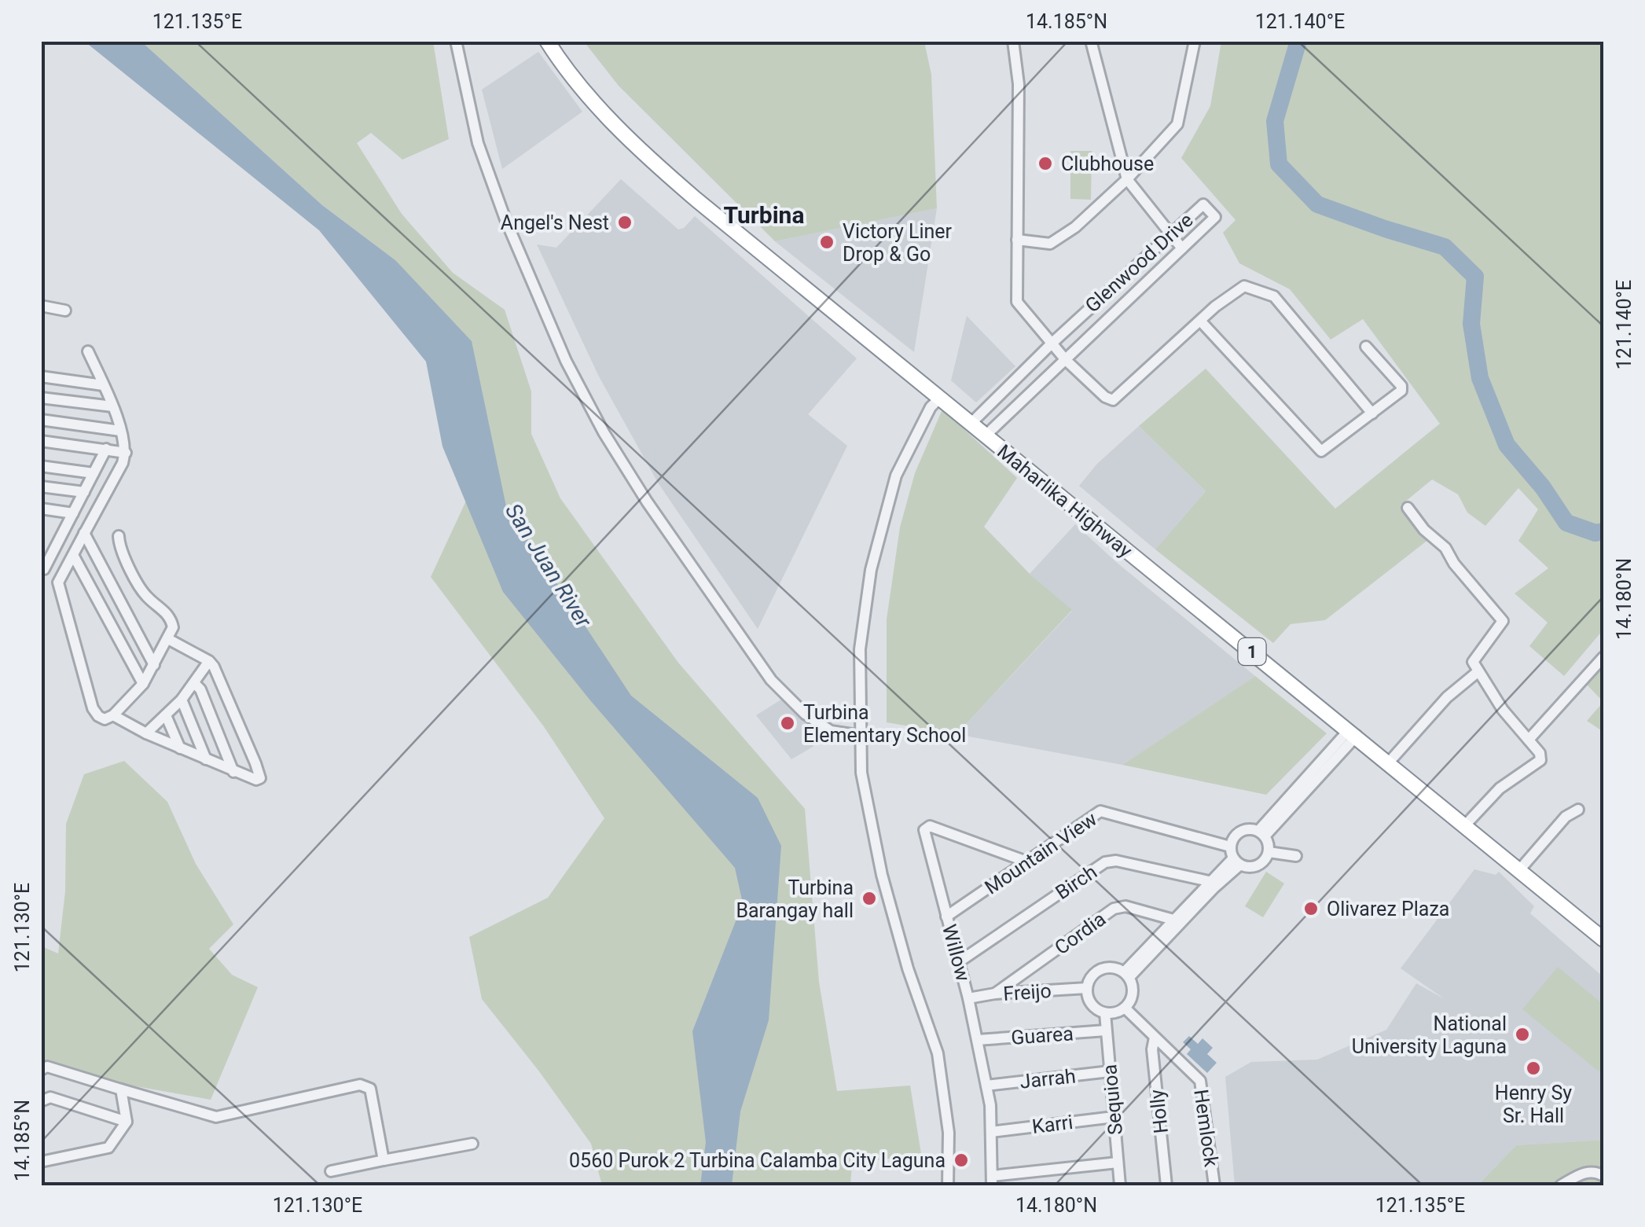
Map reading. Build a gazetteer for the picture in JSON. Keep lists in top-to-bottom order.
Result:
{
  "streets": {
    "highway": ["Maharlika Highway", "1"],
    "street": [
      "Glenwood Drive",
      "Mountain View",
      "Birch",
      "Cordia",
      "Willow",
      "Freijo",
      "Guarea",
      "Jarrah",
      "Sequioa",
      "Holly",
      "Karri",
      "Hemlock"
    ]
  },
  "crossings": [
    ["Glenwood Drive", "Maharlika Highway"],
    ["Mountain View", "Willow"],
    ["Birch", "Willow"],
    ["Cordia", "Freijo"],
    ["Willow", "Freijo"],
    ["Willow", "Guarea"],
    ["Willow", "Jarrah"],
    ["Willow", "Karri"],
    ["Freijo", "Sequioa"],
    ["Freijo", "Hemlock"],
    ["Guarea", "Sequioa"],
    ["Jarrah", "Sequioa"],
    ["Sequioa", "Karri"],
    ["Sequioa", "Hemlock"],
    ["Holly", "Hemlock"]
  ],
  "districts": ["Turbina"],
  "water": ["San Juan River"],
  "places": [
    "Clubhouse",
    "Angel's Nest",
    "Victory Liner Drop & Go",
    "Turbina Elementary School",
    "Turbina Barangay hall",
    "Olivarez Plaza",
    "National University Laguna",
    "Henry Sy Sr. Hall",
    "0560 Purok 2 Turbina Calamba City Laguna"
  ],
  "coordinates": [
    "121.135°E",
    "14.185°N",
    "121.140°E",
    "14.180°N",
    "121.130°E"
  ]
}
